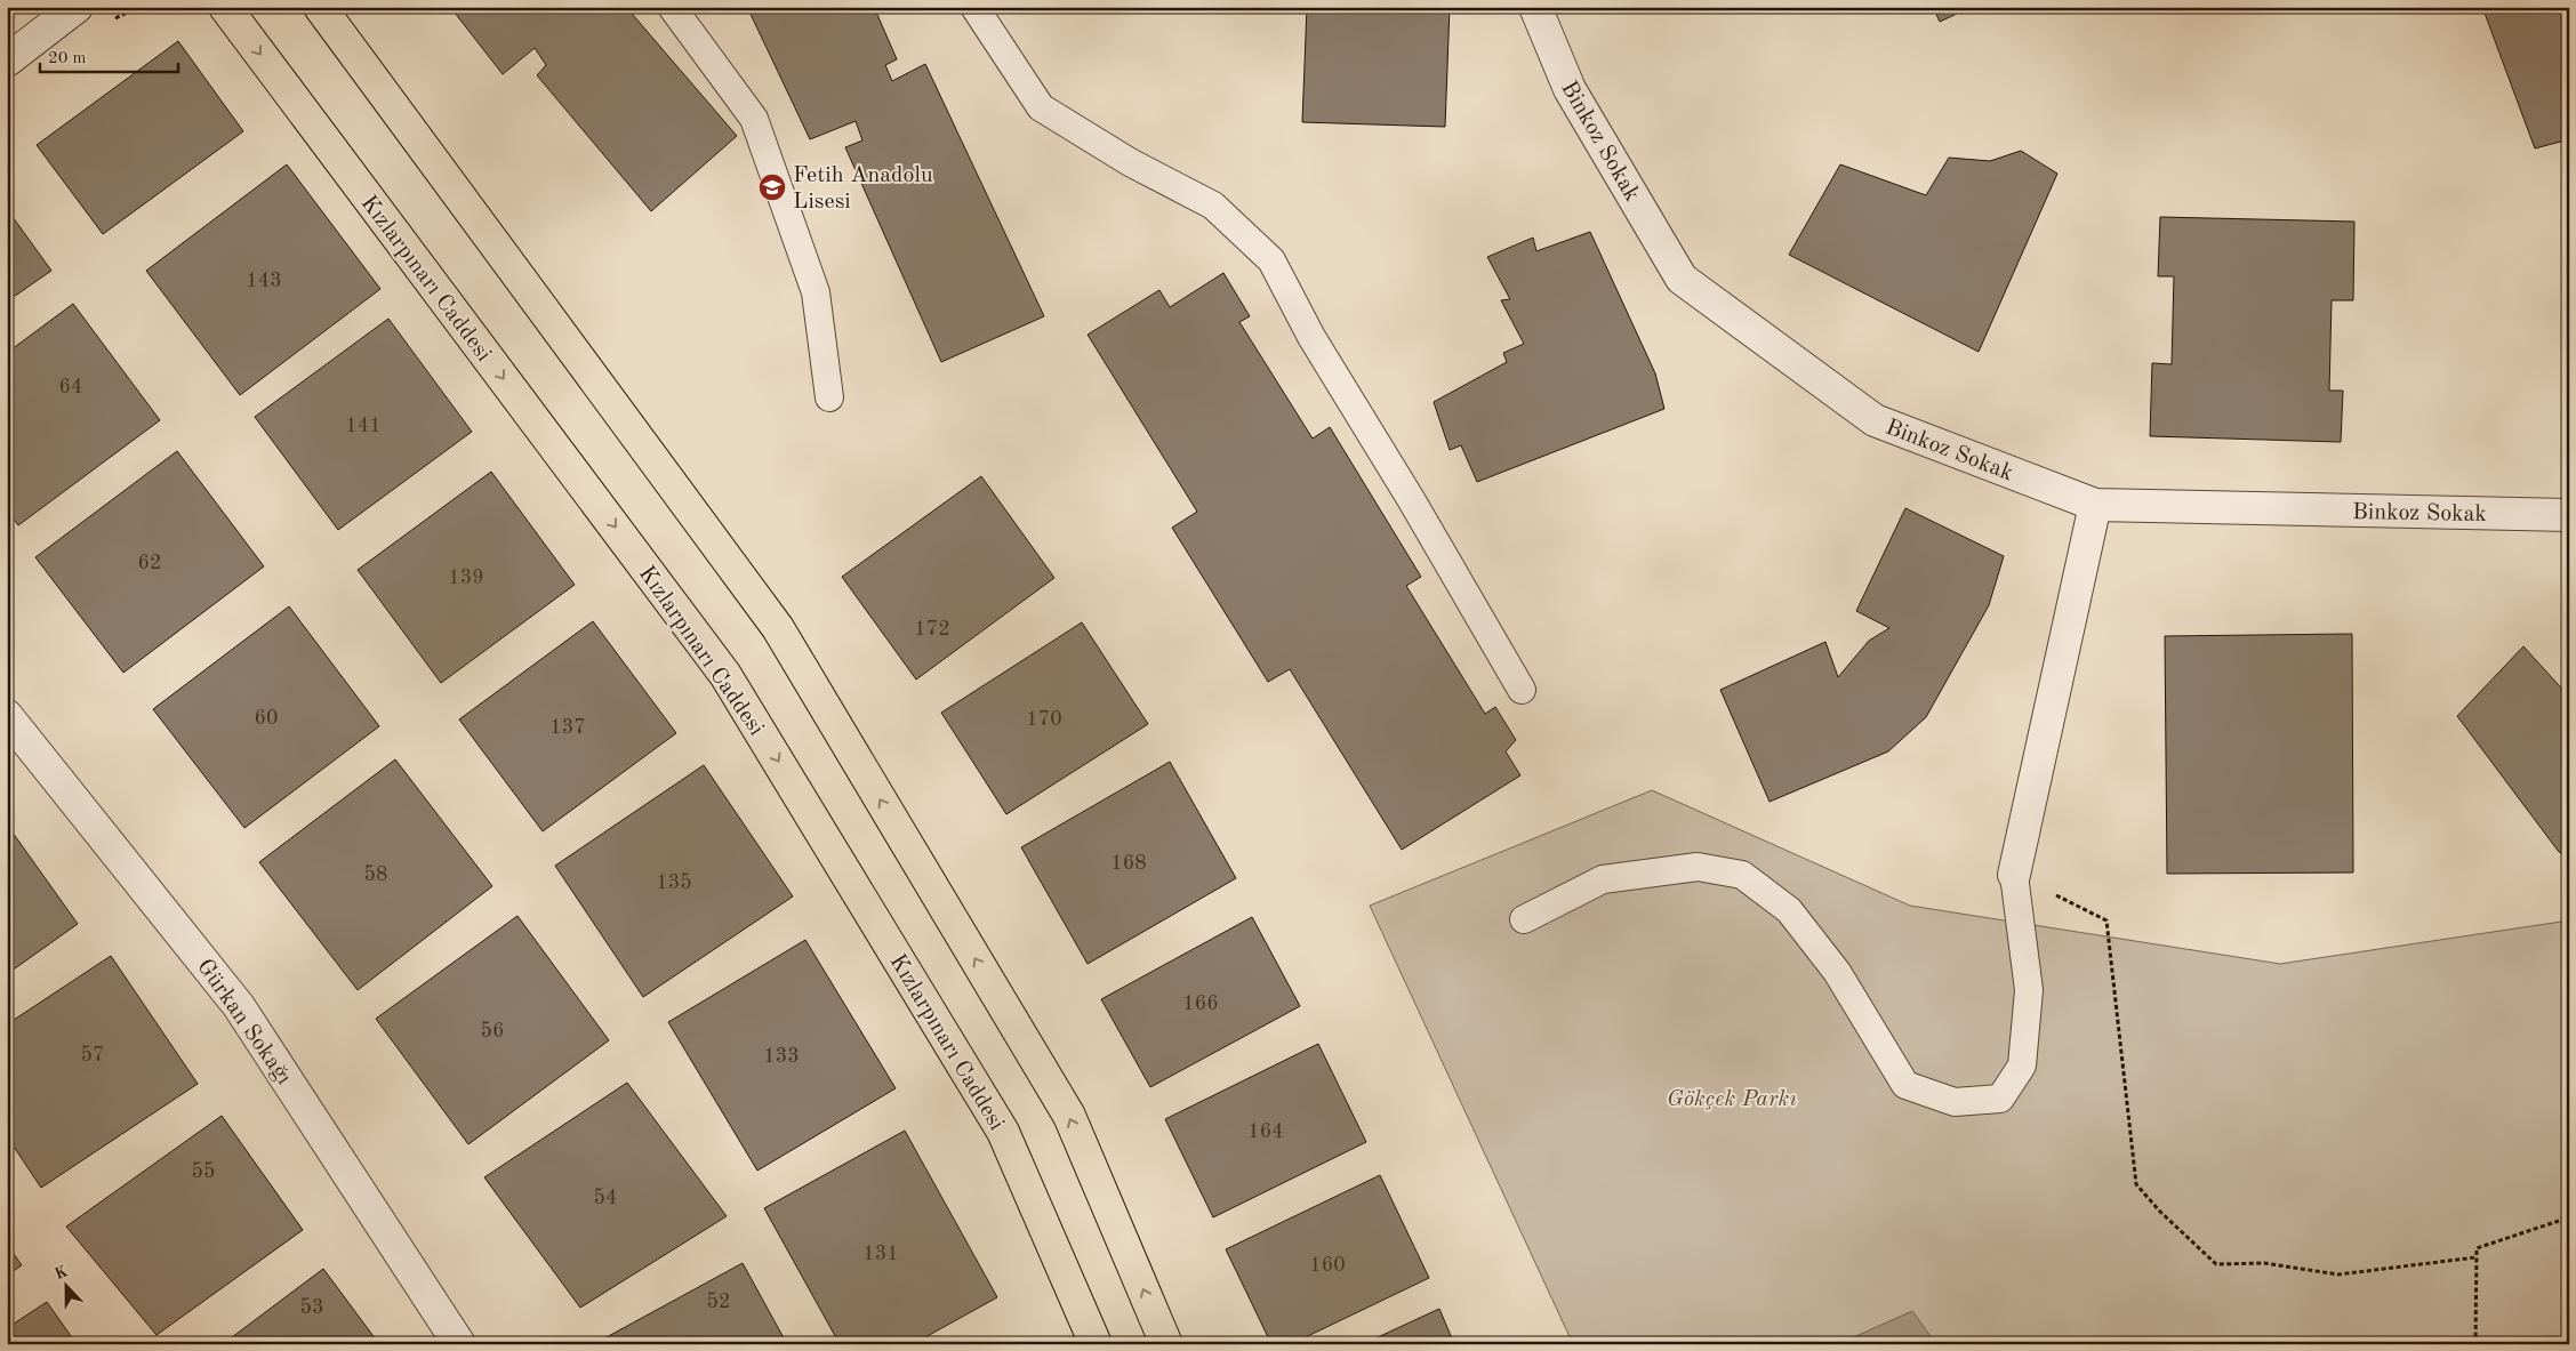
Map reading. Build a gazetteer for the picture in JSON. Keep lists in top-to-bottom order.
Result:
{
  "streets": {
    "main road": ["Kızlarpınarı Caddesi"],
    "street": ["Binkoz Sokak", "Gürkan Sokağı"]
  },
  "parks": ["Gökçek Parkı"],
  "places": {
    "school or university": ["Fetih Anadolu Lisesi"]
  },
  "house_numbers": [
    "143",
    "64",
    "141",
    "62",
    "139",
    "172",
    "60",
    "170",
    "137",
    "168",
    "58",
    "135",
    "166",
    "56",
    "57",
    "133",
    "164",
    "55",
    "54",
    "131",
    "160",
    "52",
    "53"
  ],
  "scale_bar": "20 m",
  "north": "top"
}
